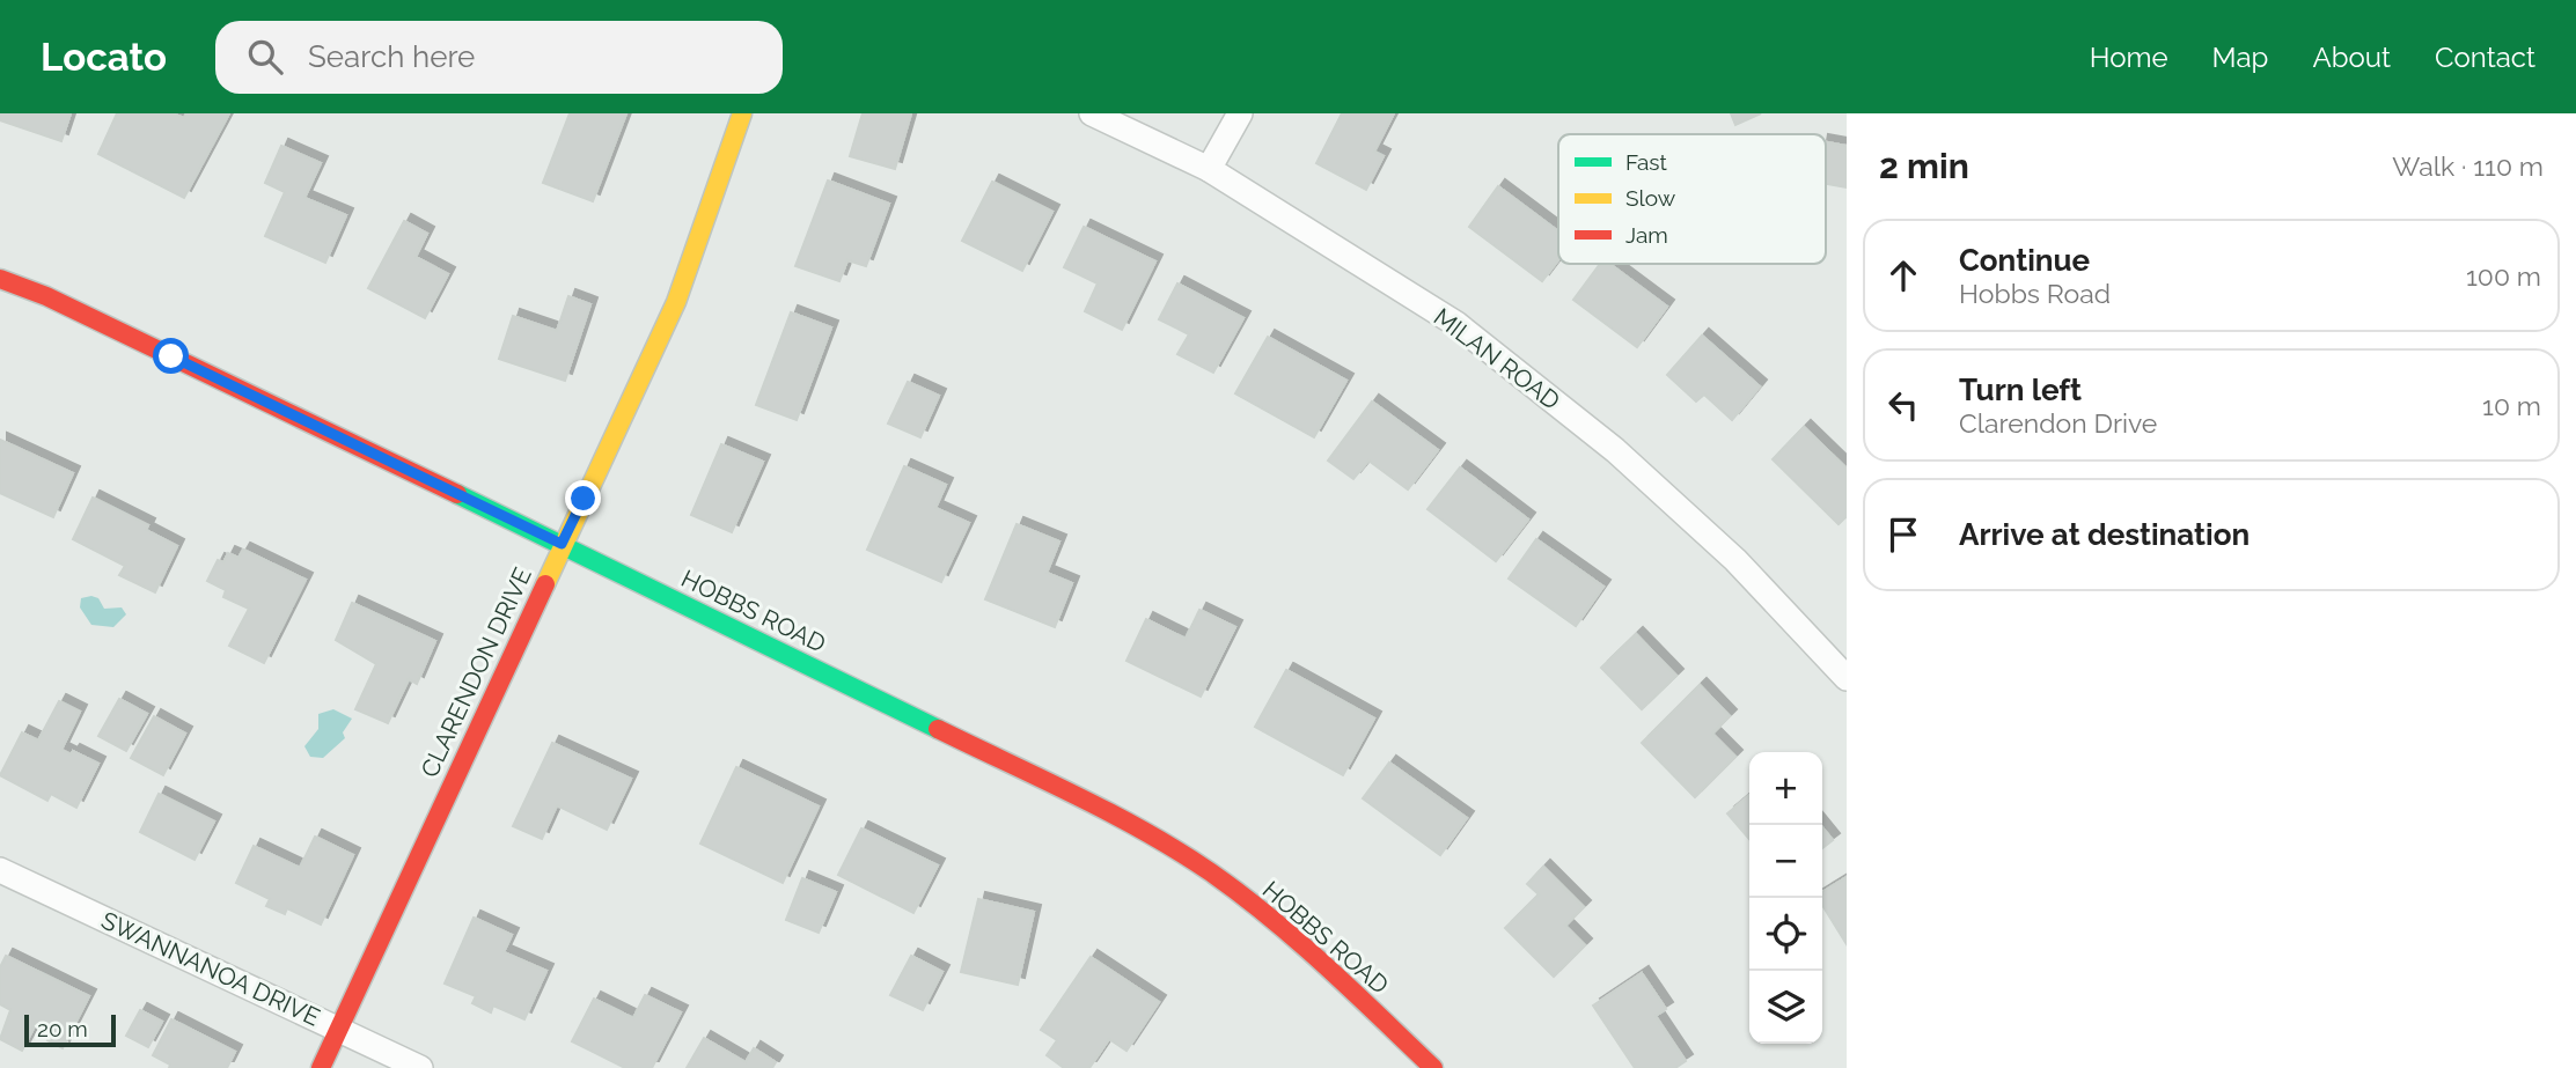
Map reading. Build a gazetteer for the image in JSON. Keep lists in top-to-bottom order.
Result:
{
  "streets": {
    "street": [
      "MILAN ROAD",
      "HOBBS ROAD",
      "CLARENDON DRIVE",
      "SWANNANOA DRIVE"
    ]
  },
  "crossings": [
    ["HOBBS ROAD", "CLARENDON DRIVE"],
    ["CLARENDON DRIVE", "SWANNANOA DRIVE"]
  ],
  "legend": ["Fast", "Slow", "Jam"],
  "scale_bar": "20 m",
  "page": {
    "header": "Locato",
    "search": "Search here",
    "nav": [
      "Home",
      "Map",
      "About",
      "Contact"
    ],
    "heading": ["2 min", "Walk · 110 m"],
    "list": [
      ["Continue", "Hobbs Road", "100 m"],
      ["Turn left", "Clarendon Drive", "10 m"],
      "Arrive at destination"
    ],
    "map_buttons": ["+", "−"],
    "scale": "20 m"
  }
}
